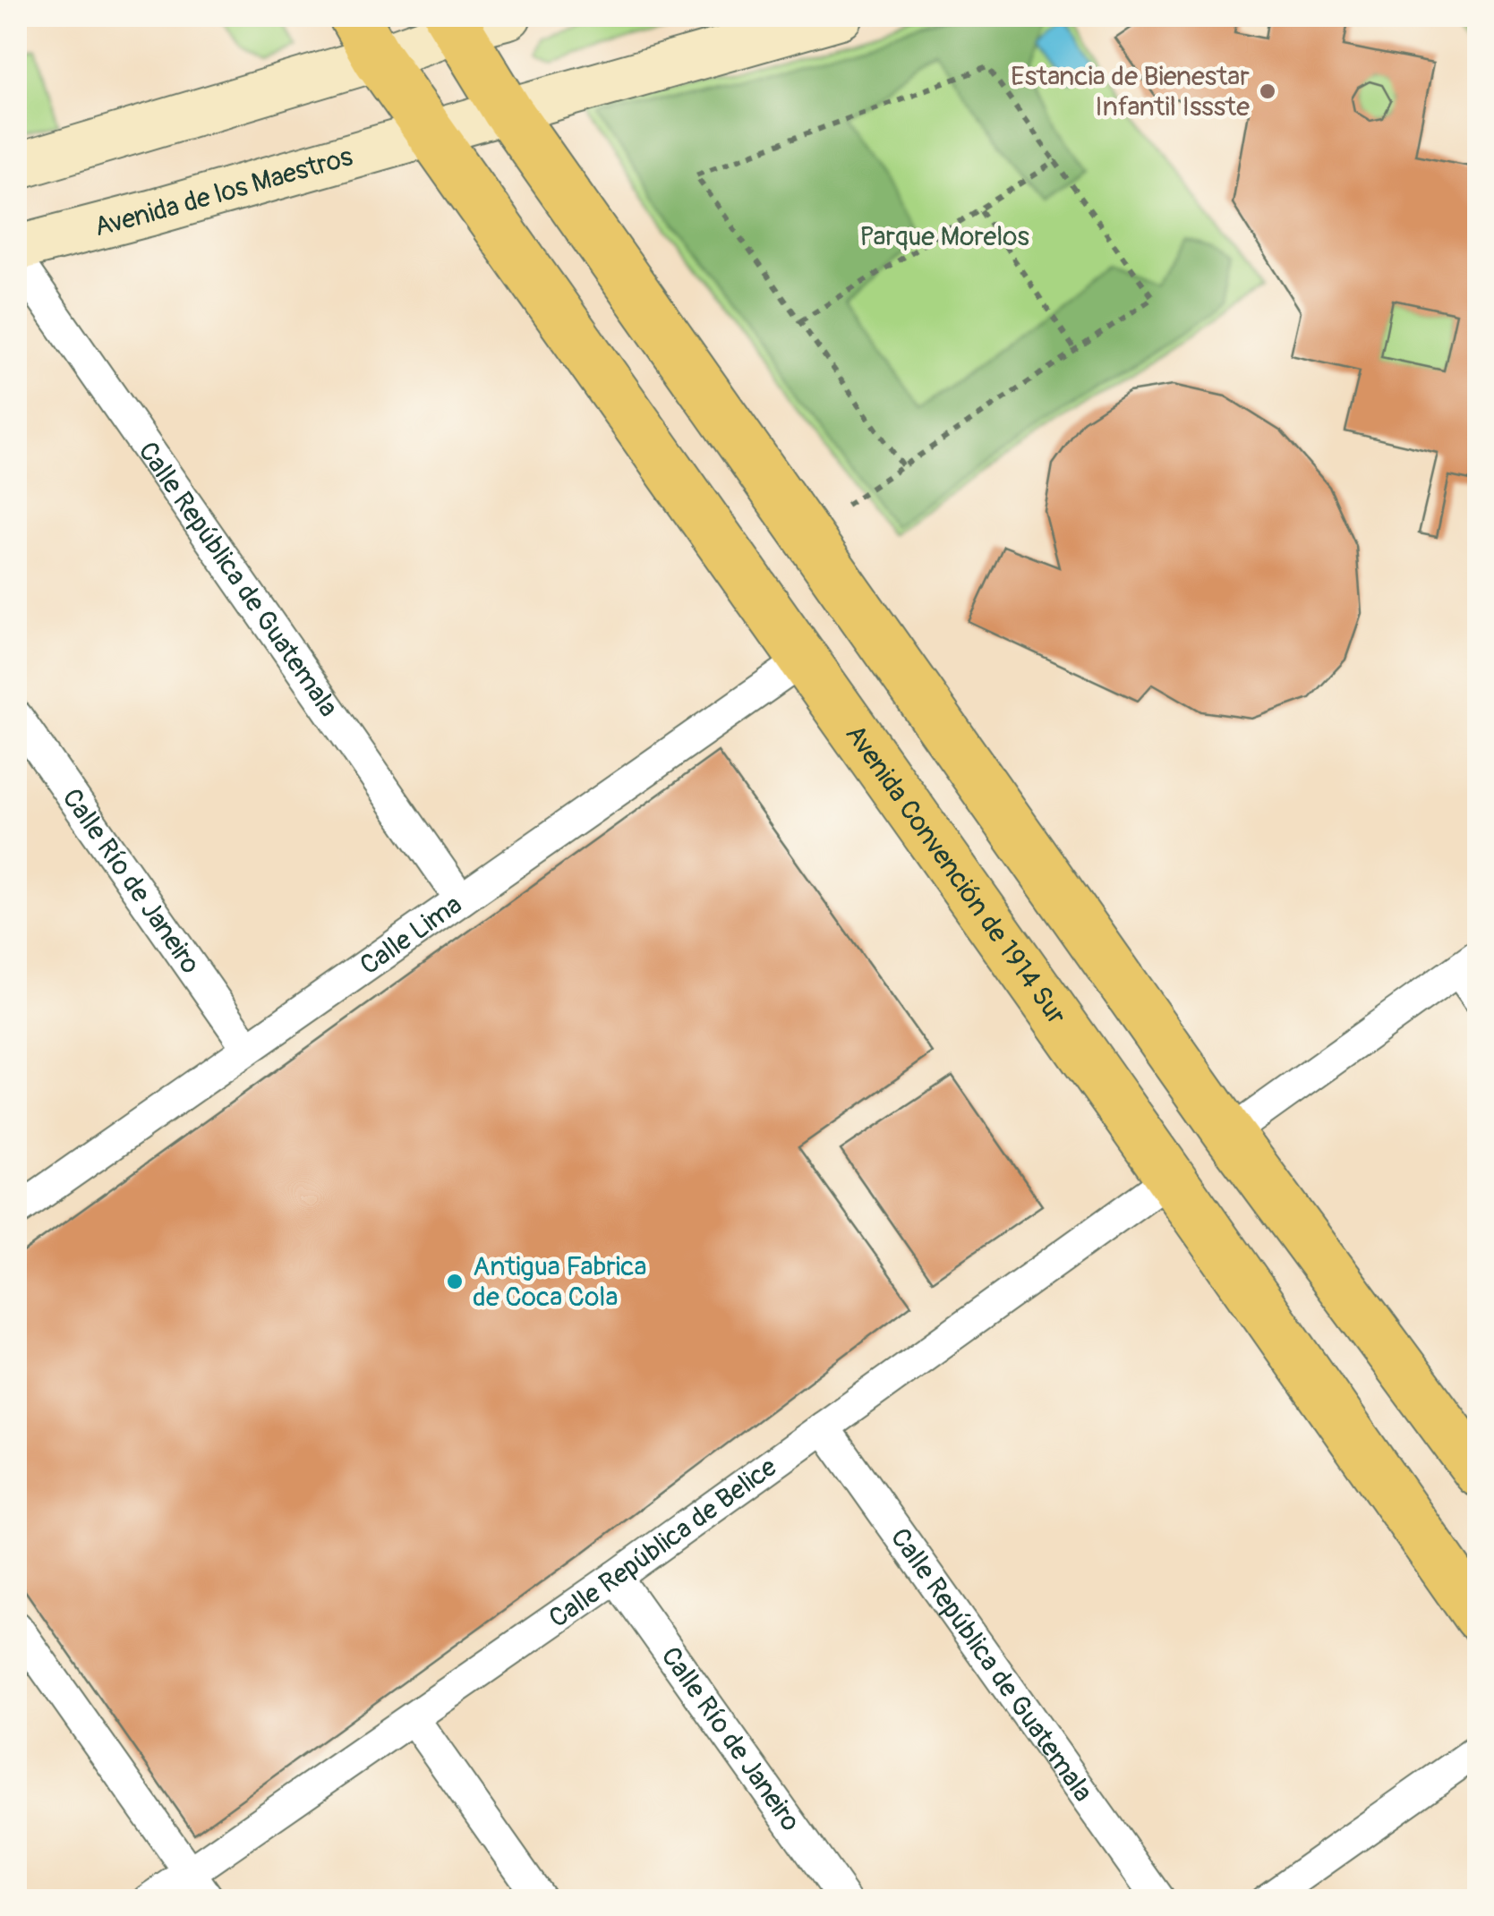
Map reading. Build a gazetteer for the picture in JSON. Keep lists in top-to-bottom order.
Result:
{
  "streets": {
    "main road": ["Avenida de los Maestros", "Avenida Convención de 1914 Sur"],
    "street": [
      "Calle República de Guatemala",
      "Calle Río de Janeiro",
      "Calle Lima",
      "Calle República de Belice"
    ]
  },
  "crossings": [
    ["Avenida de los Maestros", "Avenida Convención de 1914 Sur"],
    ["Calle República de Guatemala", "Calle Lima"],
    ["Calle República de Guatemala", "Calle República de Belice"],
    ["Avenida Convención de 1914 Sur", "Calle Lima"],
    ["Avenida Convención de 1914 Sur", "Calle República de Belice"],
    ["Calle Río de Janeiro", "Calle Lima"],
    ["Calle Río de Janeiro", "Calle República de Belice"]
  ],
  "parks": ["Parque Morelos"],
  "places": ["Estancia de Bienestar Infantil Issste", "Antigua Fabrica de Coca Cola"]
}
